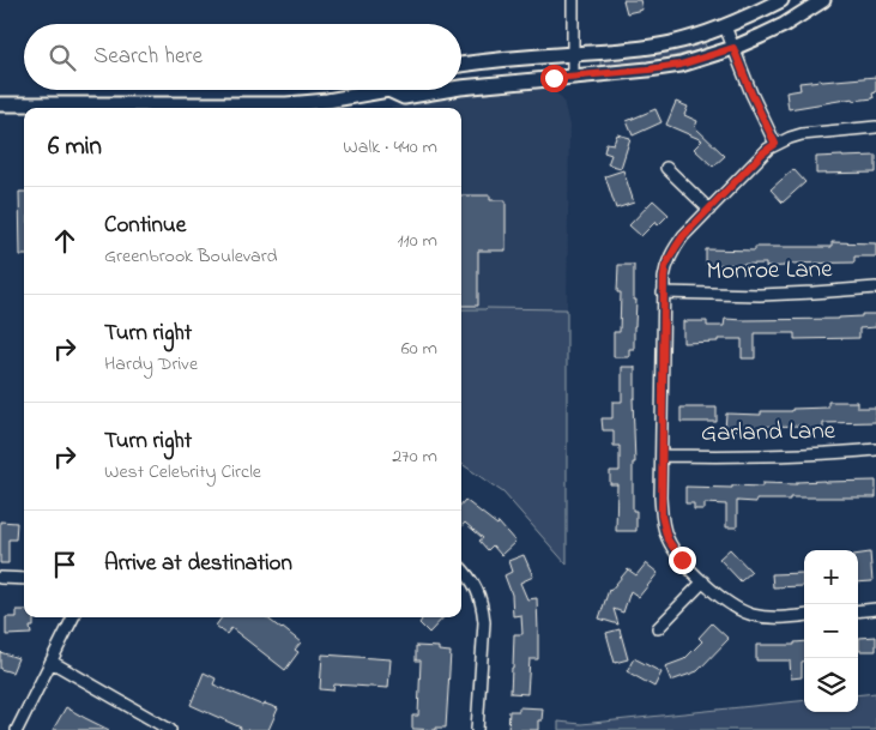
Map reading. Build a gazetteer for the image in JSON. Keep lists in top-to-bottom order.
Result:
{
  "streets": {
    "street": ["Monroe Lane", "Garland Lane"]
  },
  "page": {
    "search": "Search here",
    "heading": ["6 min", "Walk · 440 m"],
    "list": [
      ["Continue", "Greenbrook Boulevard", "110 m"],
      ["Turn right", "Hardy Drive", "60 m"],
      ["Turn right", "West Celebrity Circle", "270 m"],
      "Arrive at destination"
    ],
    "map_buttons": ["+", "−"]
  }
}
